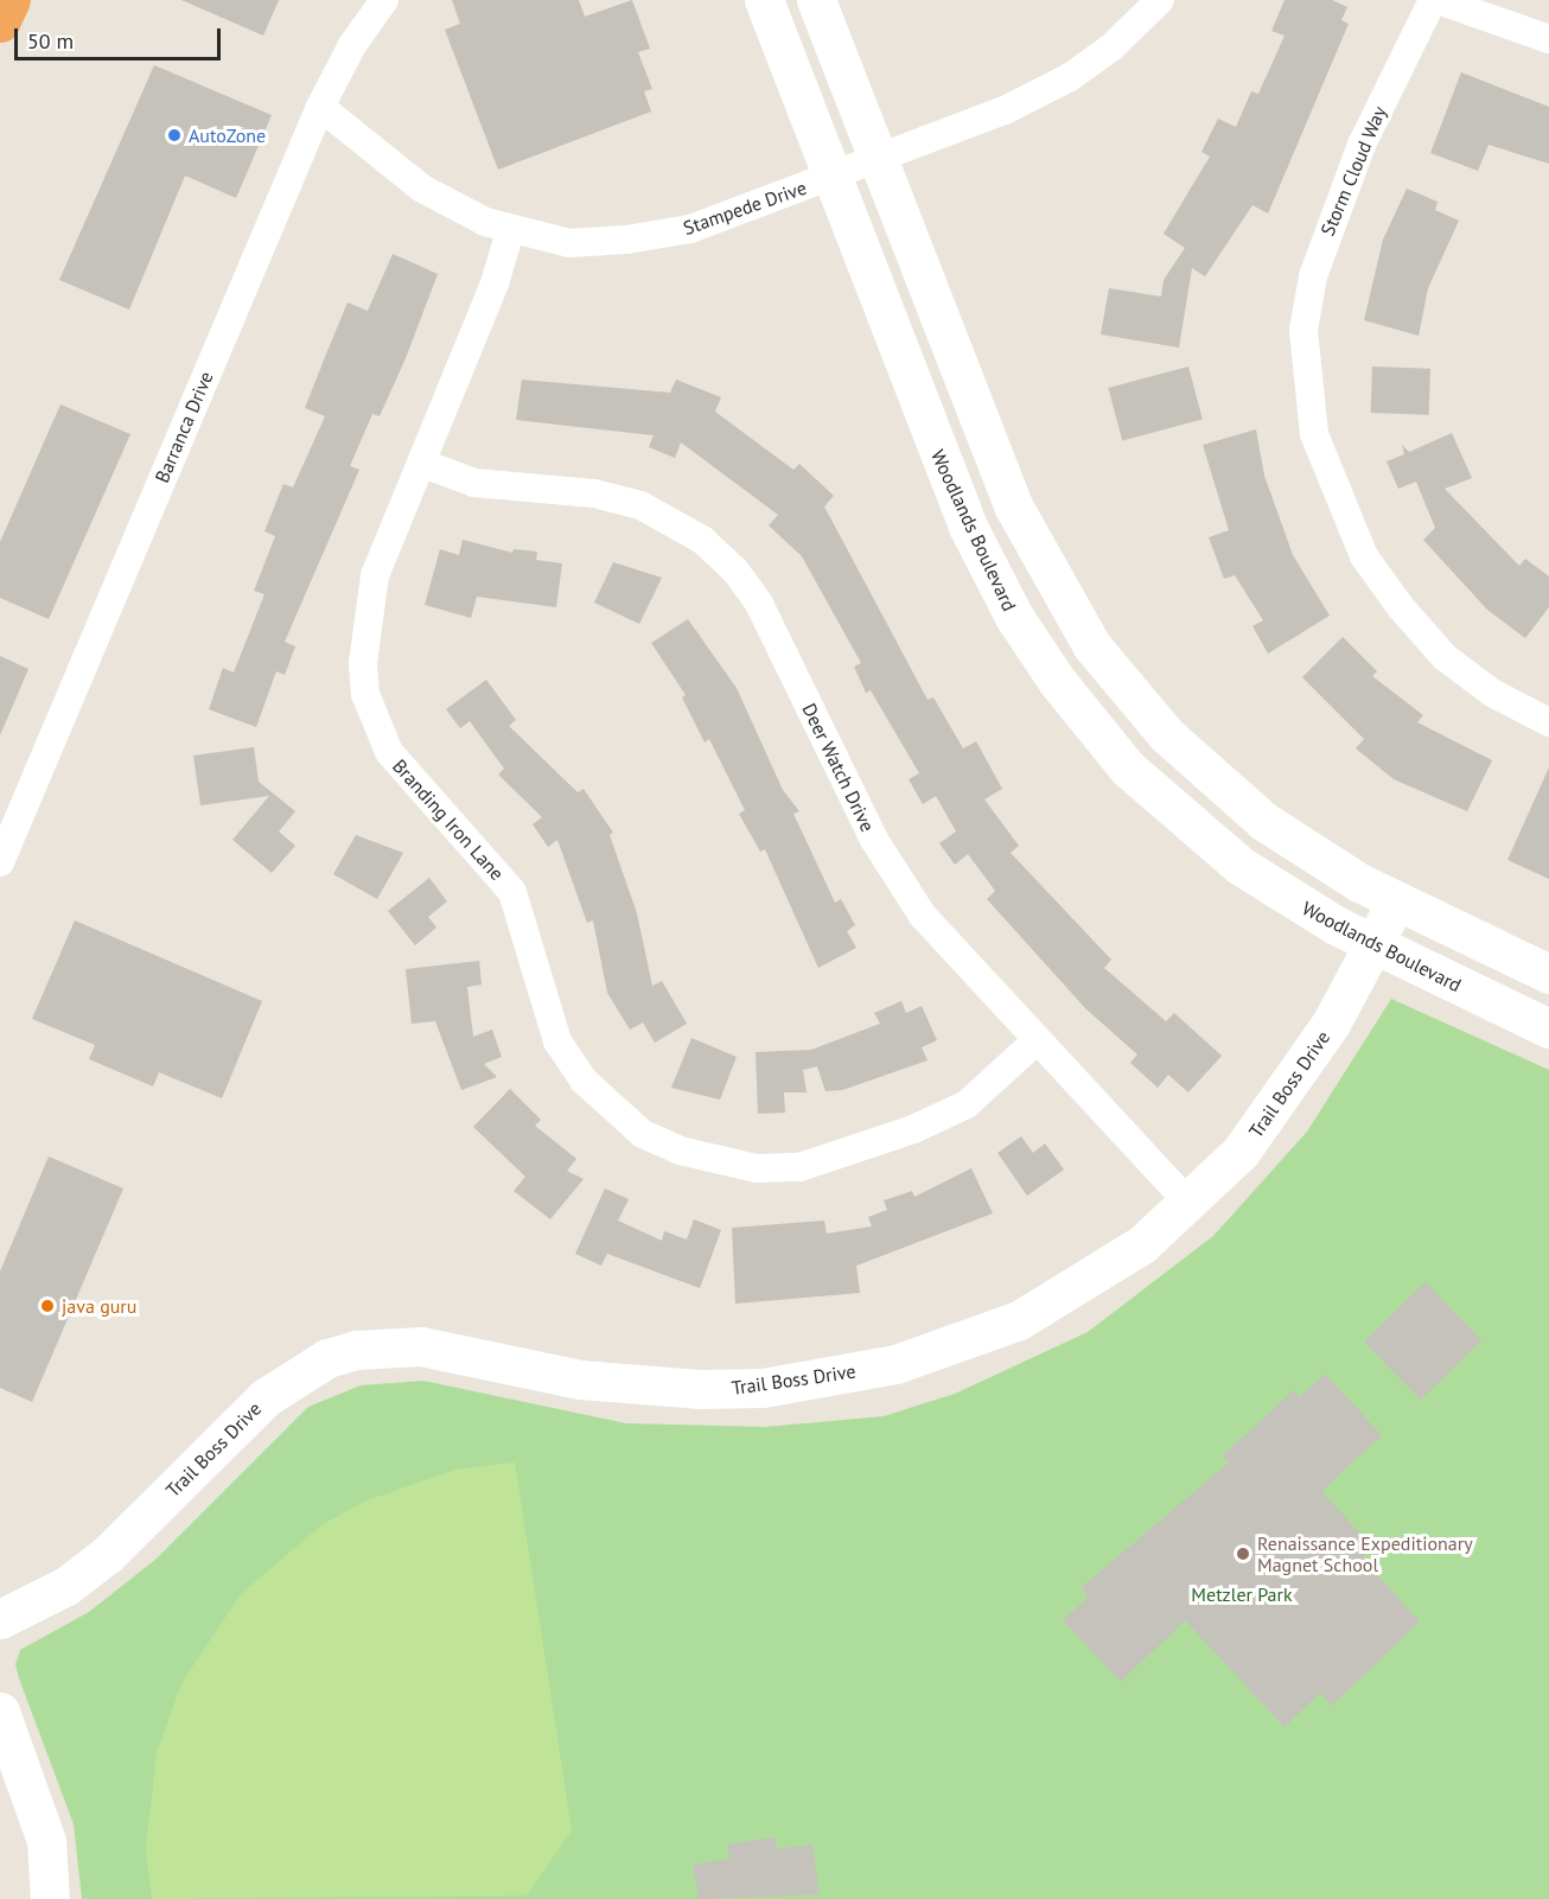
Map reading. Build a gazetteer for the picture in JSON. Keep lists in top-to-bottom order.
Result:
{
  "streets": {
    "street": [
      "Storm Cloud Way",
      "Stampede Drive",
      "Barranca Drive",
      "Woodlands Boulevard",
      "Deer Watch Drive",
      "Branding Iron Lane",
      "Trail Boss Drive"
    ]
  },
  "crossings": [
    ["Stampede Drive", "Barranca Drive"],
    ["Stampede Drive", "Woodlands Boulevard"],
    ["Stampede Drive", "Branding Iron Lane"],
    ["Woodlands Boulevard", "Trail Boss Drive"],
    ["Deer Watch Drive", "Branding Iron Lane"],
    ["Deer Watch Drive", "Trail Boss Drive"]
  ],
  "parks": ["Metzler Park"],
  "places": ["AutoZone", "java guru", "Renaissance Expeditionary Magnet School"],
  "scale_bar": "50 m"
}
